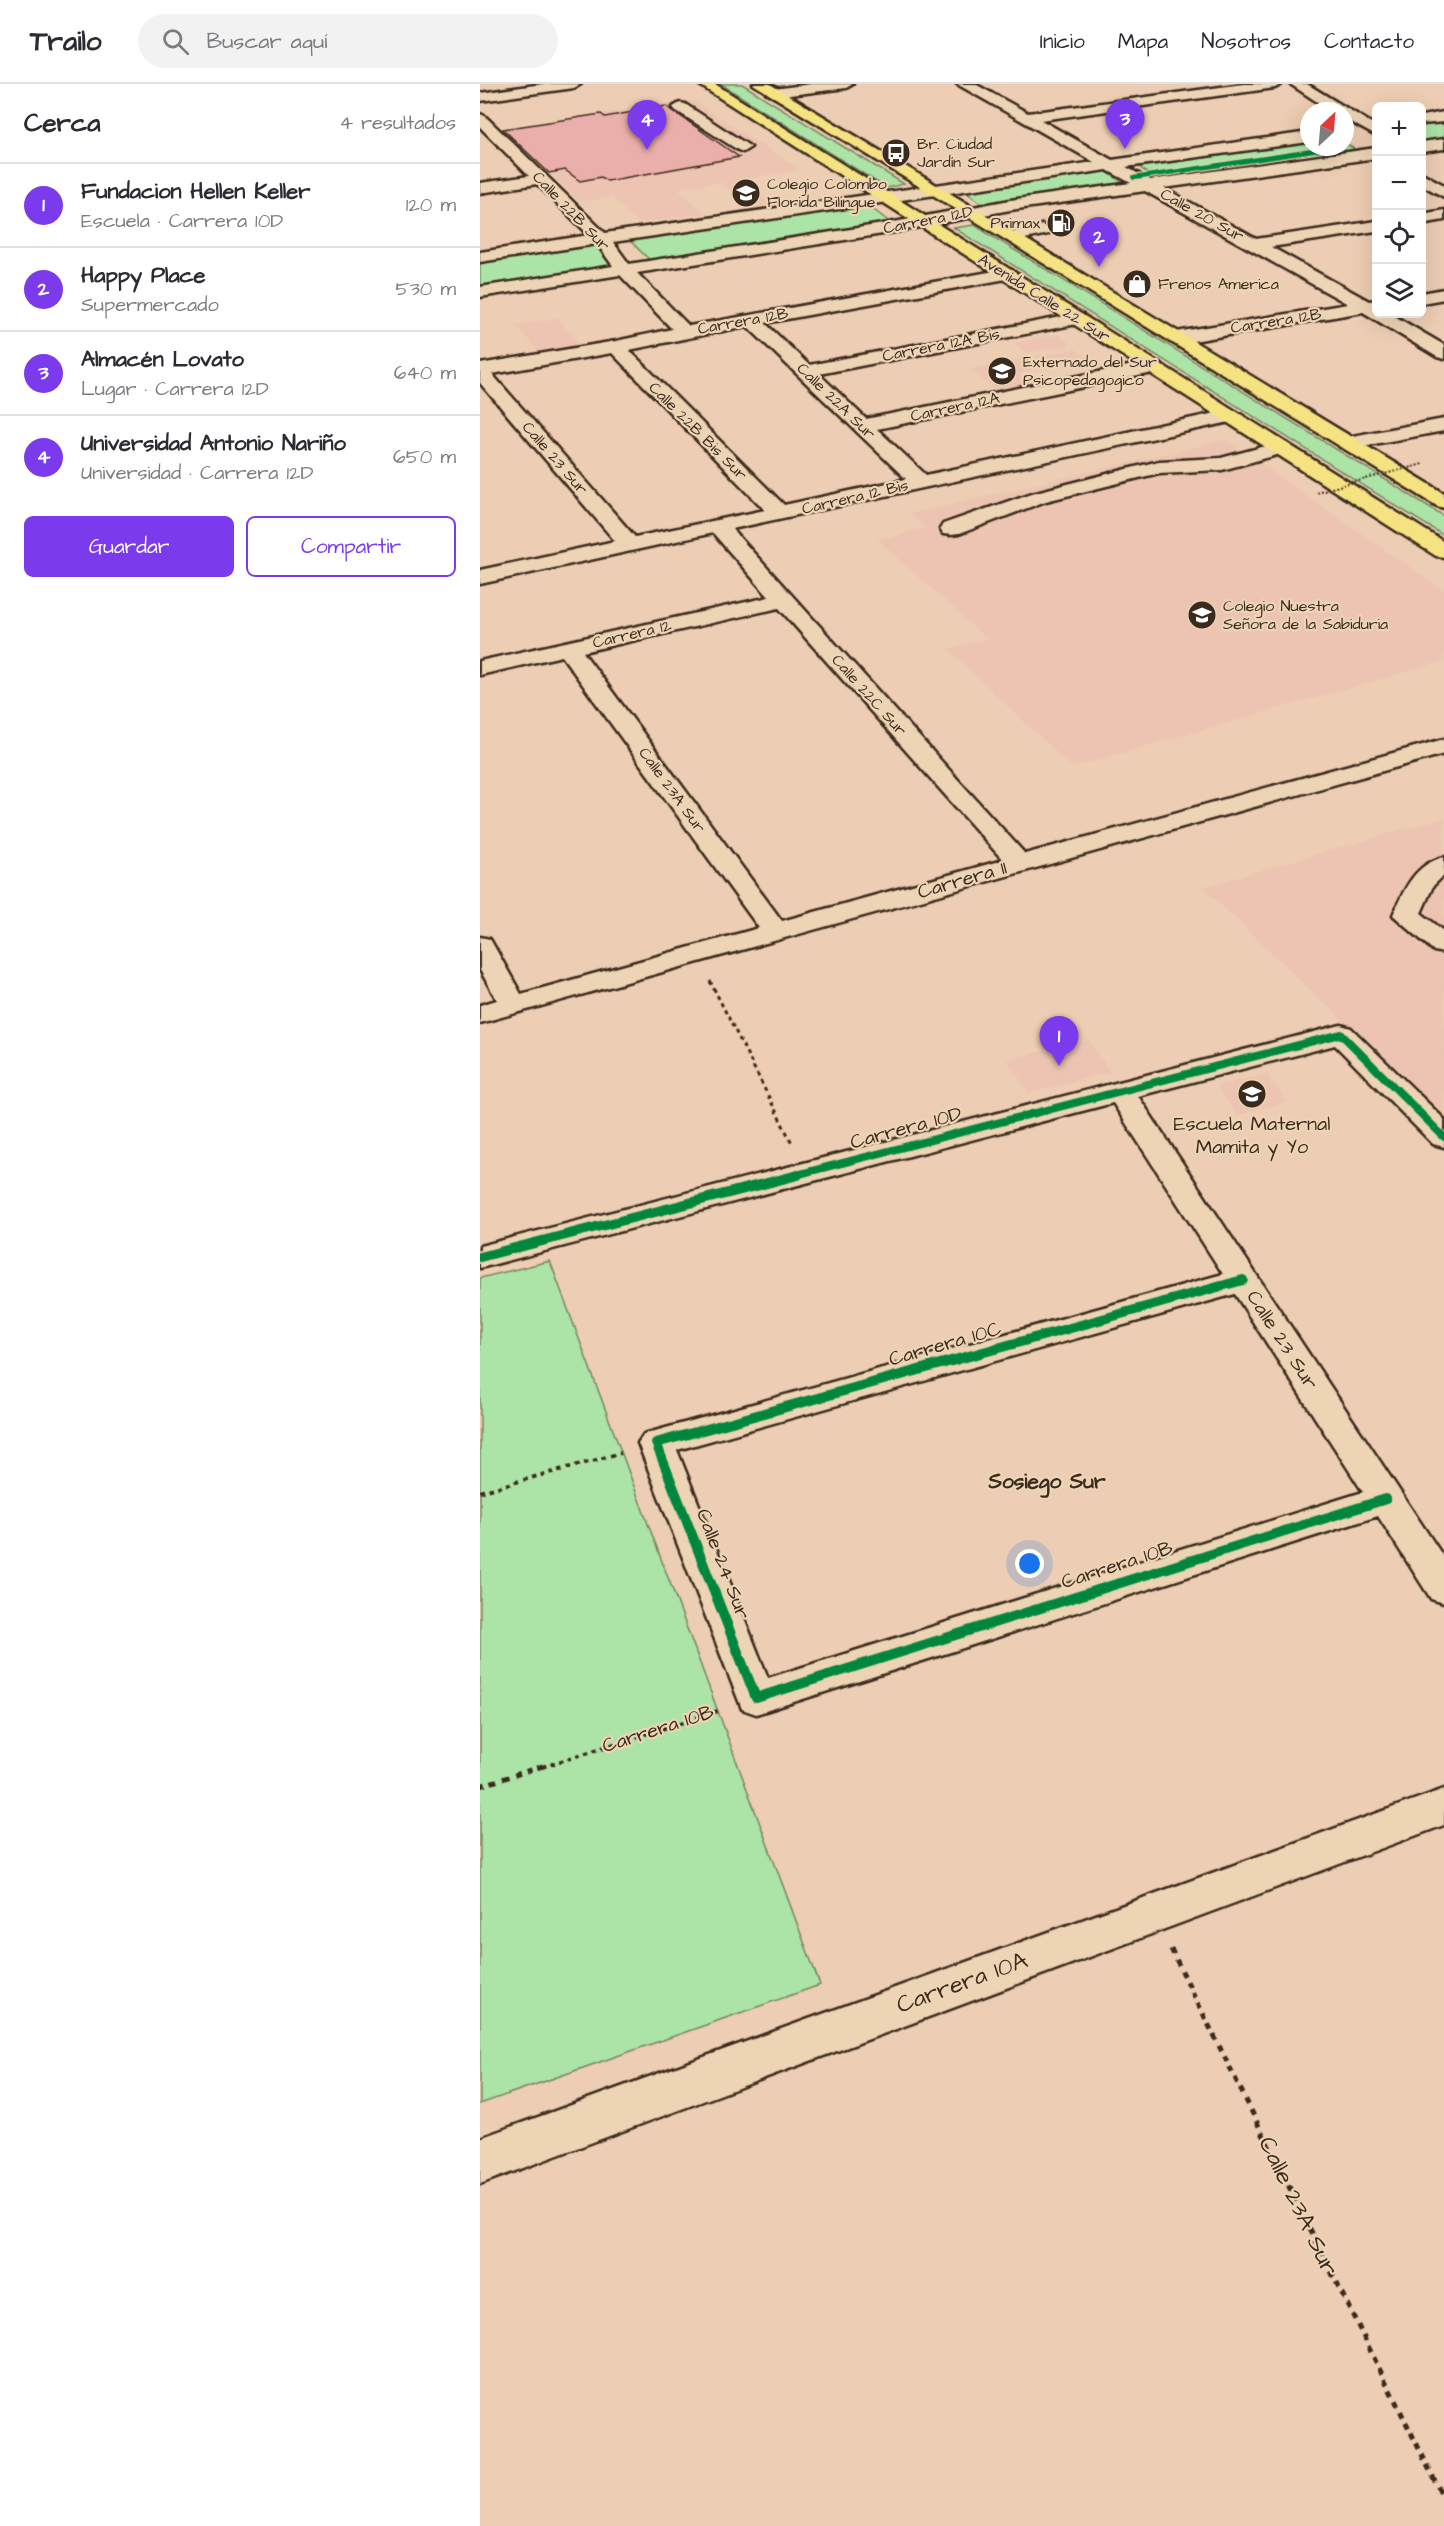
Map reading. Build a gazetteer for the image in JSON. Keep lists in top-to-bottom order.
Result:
{
  "streets": {
    "main road": ["Avenida Calle 22 Sur"],
    "street": [
      "Calle 22B Sur",
      "Calle 20 Sur",
      "Carrera 12D",
      "Carrera 12B",
      "Carrera 12A Bis",
      "Calle 22A Sur",
      "Carrera 12A",
      "Calle 22B Bis Sur",
      "Calle 23 Sur",
      "Carrera 12 Bis",
      "Carrera 12",
      "Calle 22C Sur",
      "Calle 23A Sur",
      "Carrera 11",
      "Carrera 10D",
      "Carrera 10C",
      "Calle 24 Sur",
      "Carrera 10B",
      "Carrera 10A"
    ]
  },
  "crossings": [
    ["Calle 22B Sur", "Carrera 12D"],
    ["Calle 22B Sur", "Carrera 12B"],
    ["Calle 20 Sur", "Carrera 12D"],
    ["Carrera 12D", "Avenida Calle 22 Sur"],
    ["Avenida Calle 22 Sur", "Carrera 12B"],
    ["Avenida Calle 22 Sur", "Carrera 12A Bis"],
    ["Avenida Calle 22 Sur", "Carrera 12A"],
    ["Avenida Calle 22 Sur", "Carrera 12 Bis"],
    ["Carrera 12B", "Calle 22A Sur"],
    ["Carrera 12B", "Calle 22B Bis Sur"],
    ["Carrera 12B", "Calle 23 Sur"],
    ["Carrera 12A Bis", "Calle 22A Sur"],
    ["Calle 22A Sur", "Carrera 12A"],
    ["Calle 22A Sur", "Carrera 12 Bis"],
    ["Calle 22B Bis Sur", "Carrera 12 Bis"],
    ["Calle 23 Sur", "Carrera 12 Bis"],
    ["Calle 23 Sur", "Carrera 10D"],
    ["Calle 23 Sur", "Carrera 10C"],
    ["Calle 23 Sur", "Carrera 10B"],
    ["Carrera 12 Bis", "Calle 22C Sur"],
    ["Carrera 12", "Calle 22C Sur"],
    ["Carrera 12", "Calle 23A Sur"],
    ["Calle 22C Sur", "Carrera 11"],
    ["Calle 23A Sur", "Carrera 11"],
    ["Calle 23A Sur", "Carrera 10A"],
    ["Carrera 10C", "Calle 24 Sur"],
    ["Calle 24 Sur", "Carrera 10B"]
  ],
  "districts": ["Sosiego Sur"],
  "places": {
    "bus stop": ["Br. Ciudad Jardín Sur"],
    "school or university": [
      "Colegio Colombo Florida Bilingue",
      "Externado del Sur Psicopedagogico",
      "Colegio Nuestra Señora de la Sabiduria",
      "Escuela Maternal Mamita y Yo"
    ],
    "fuel station": ["Primax"],
    "shop": ["Frenos America"]
  },
  "north": "top right",
  "page": {
    "header": "Trailo",
    "search": "Buscar aquí",
    "nav": [
      "Inicio",
      "Mapa",
      "Nosotros",
      "Contacto"
    ],
    "heading": ["Cerca", "4 resultados"],
    "pins": [
      "3",
      "4",
      "2",
      "1"
    ],
    "map_buttons": ["+", "−"],
    "list": [
      {
        "mark": "1",
        "name": "Fundacion Hellen Keller",
        "note": "Escuela · Carrera 10D",
        "value": "120 m"
      },
      {
        "mark": "2",
        "name": "Happy Place",
        "note": "Supermercado",
        "value": "530 m"
      },
      {
        "mark": "3",
        "name": "Almacén Lovato",
        "note": "Lugar · Carrera 12D",
        "value": "640 m"
      },
      {
        "mark": "4",
        "name": "Universidad Antonio Nariño",
        "note": "Universidad · Carrera 12D",
        "value": "650 m"
      }
    ],
    "buttons": ["Guardar", "Compartir"]
  }
}
